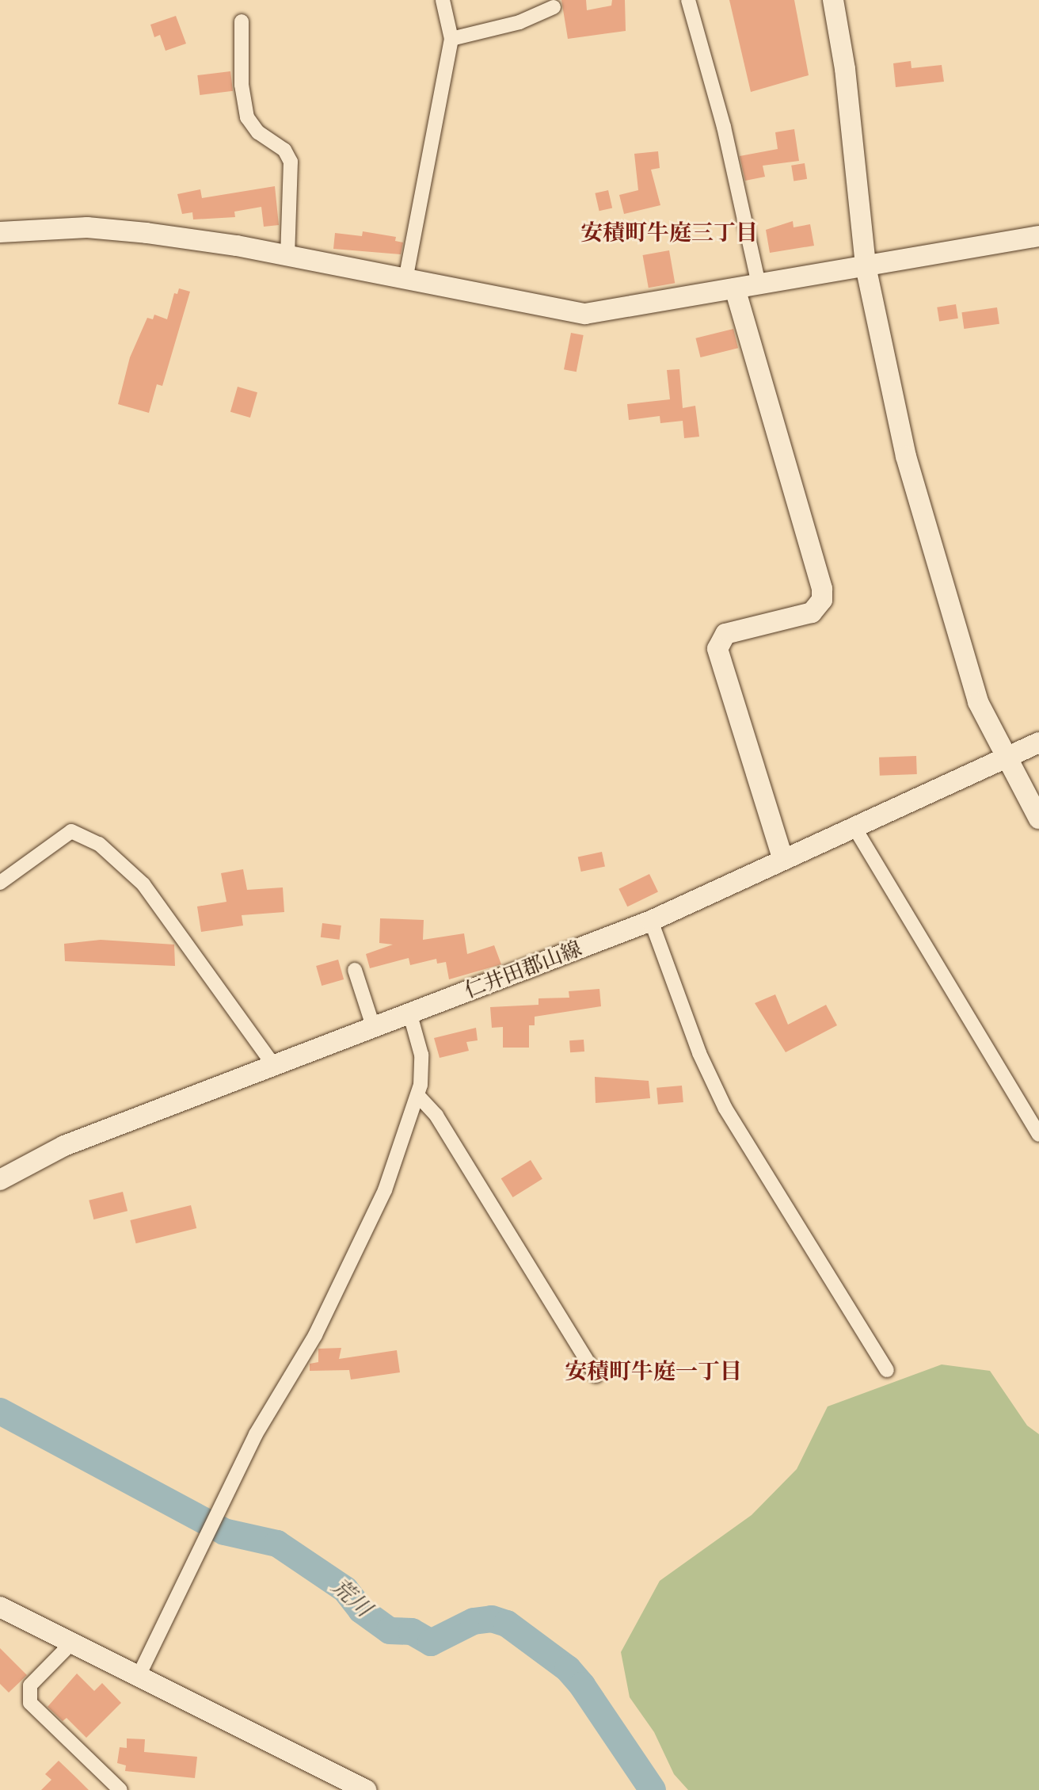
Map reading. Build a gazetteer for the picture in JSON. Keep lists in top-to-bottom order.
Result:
{
  "streets": {
    "street": ["仁井田郡山線"]
  },
  "districts": ["安積町牛庭三丁目", "安積町牛庭一丁目"],
  "water": ["荒川"]
}
